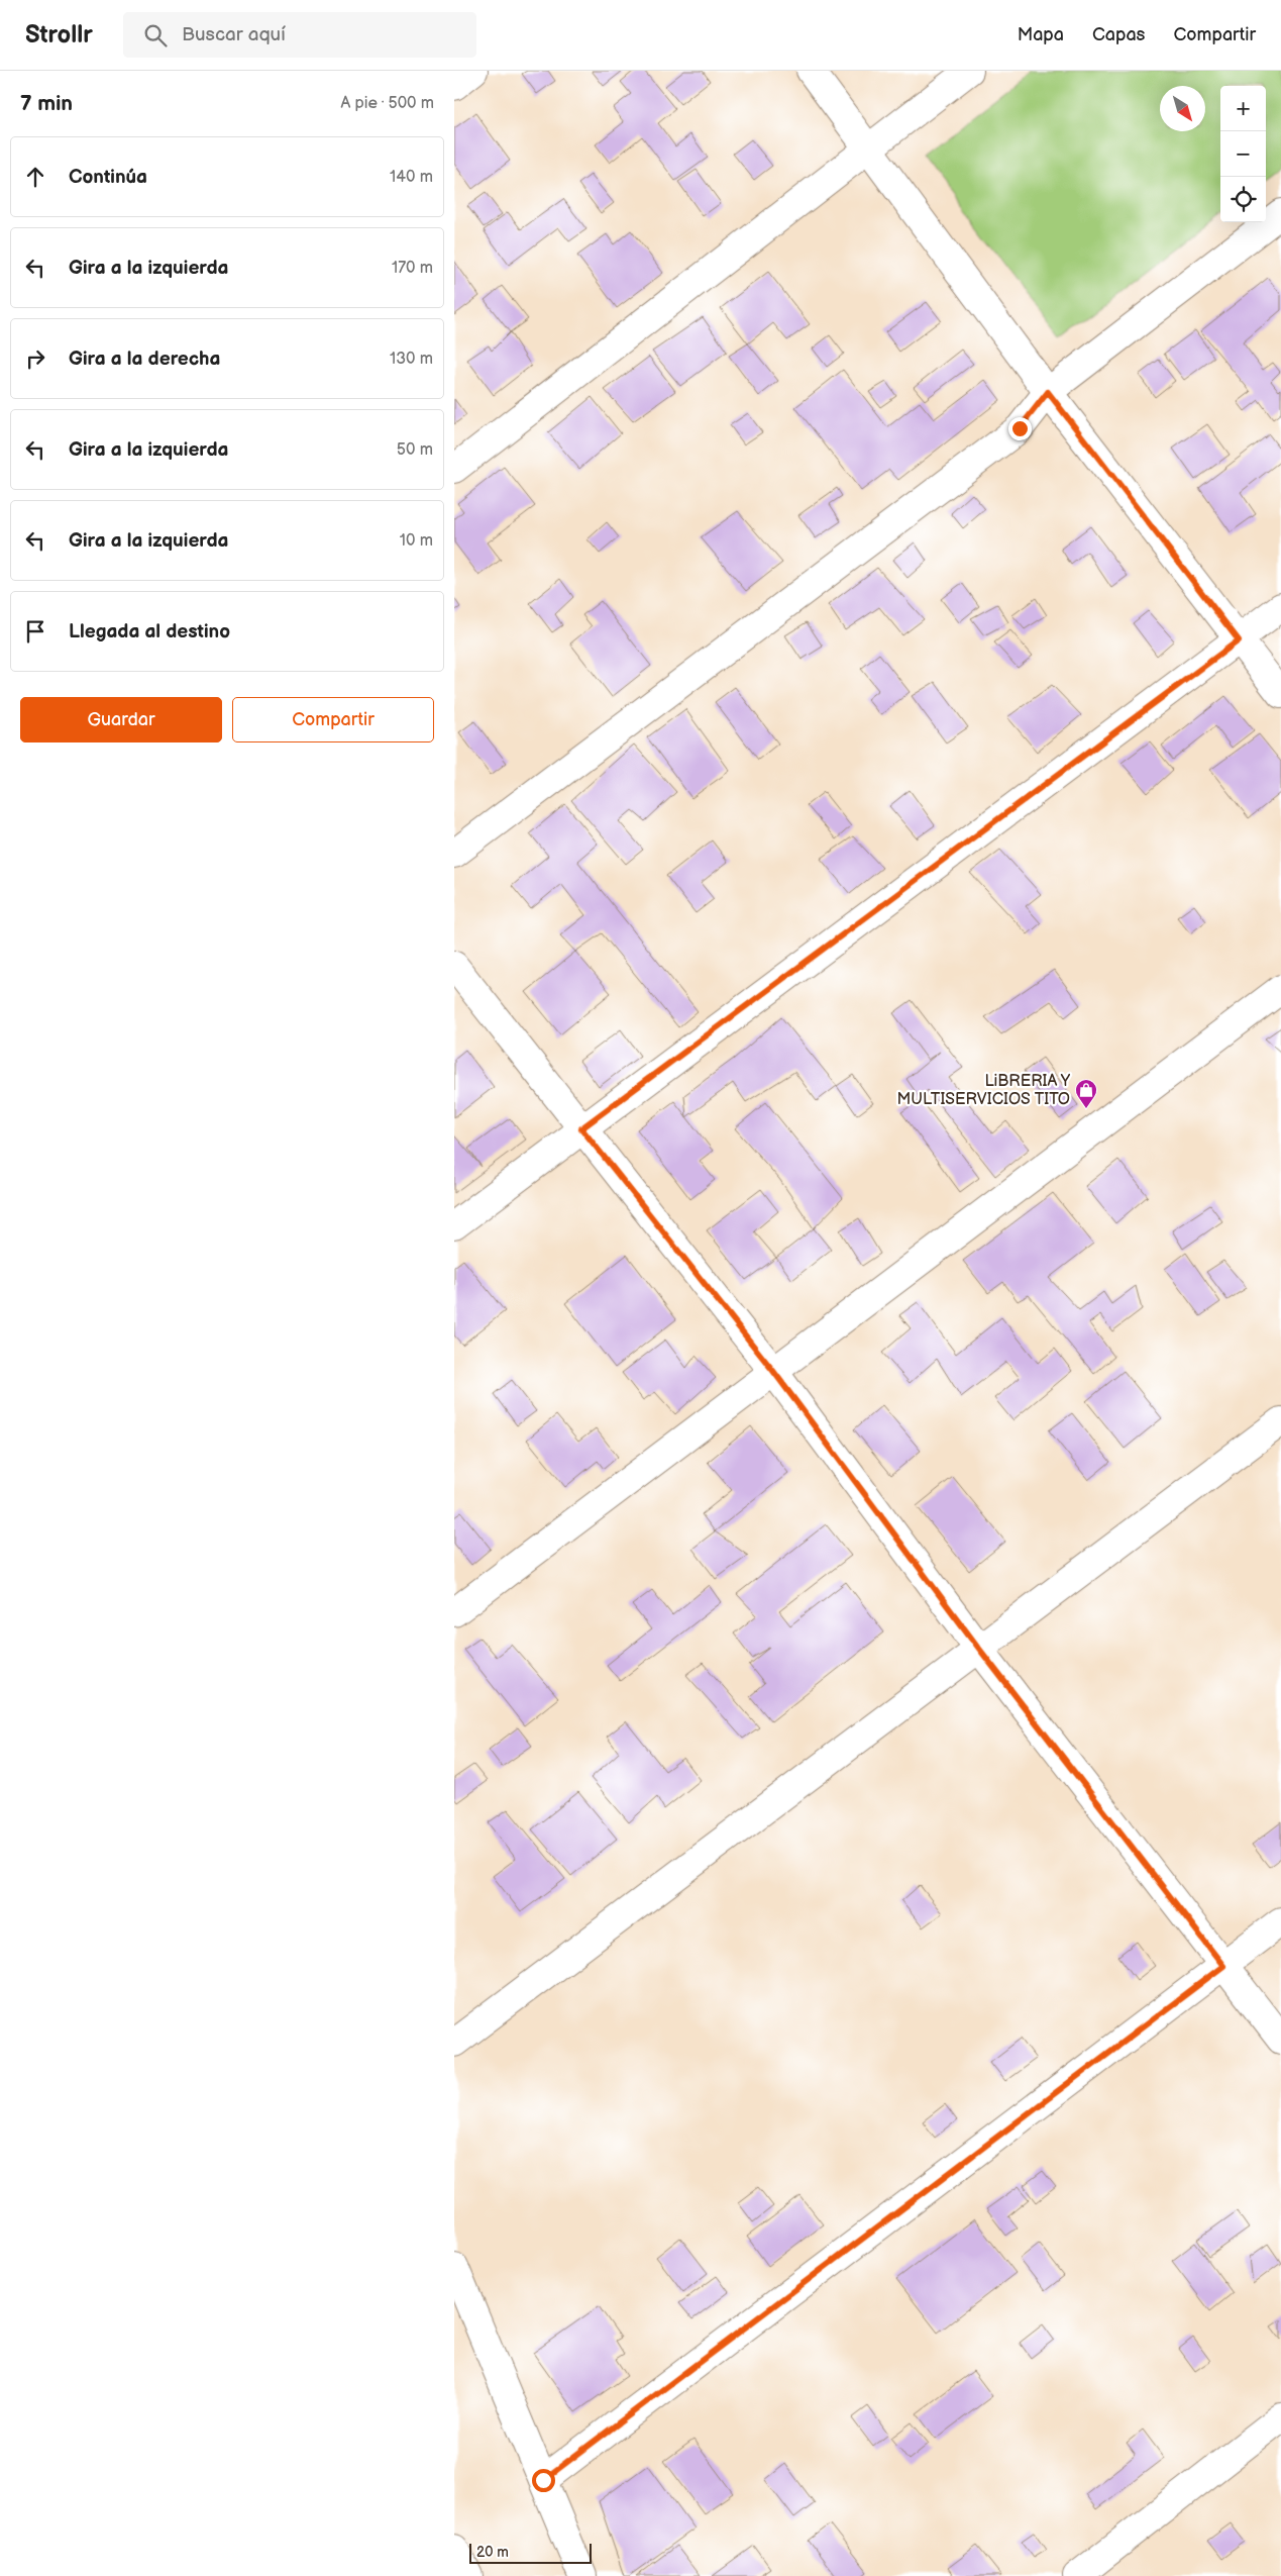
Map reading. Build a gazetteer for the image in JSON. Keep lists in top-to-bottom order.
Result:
{
  "places": {
    "shop": ["LiBRERIA Y MULTISERVICIOS TITO"]
  },
  "scale_bar": "20 m",
  "north": "bottom right",
  "page": {
    "header": "Strollr",
    "search": "Buscar aquí",
    "nav": ["Mapa", "Capas", "Compartir"],
    "heading": ["7 min", "A pie · 500 m"],
    "map_buttons": ["+", "−"],
    "list": [
      ["Continúa", "140 m"],
      ["Gira a la izquierda", "170 m"],
      ["Gira a la derecha", "130 m"],
      ["Gira a la izquierda", "50 m"],
      ["Gira a la izquierda", "10 m"],
      "Llegada al destino"
    ],
    "buttons": ["Guardar", "Compartir"],
    "scale": "20 m"
  }
}
